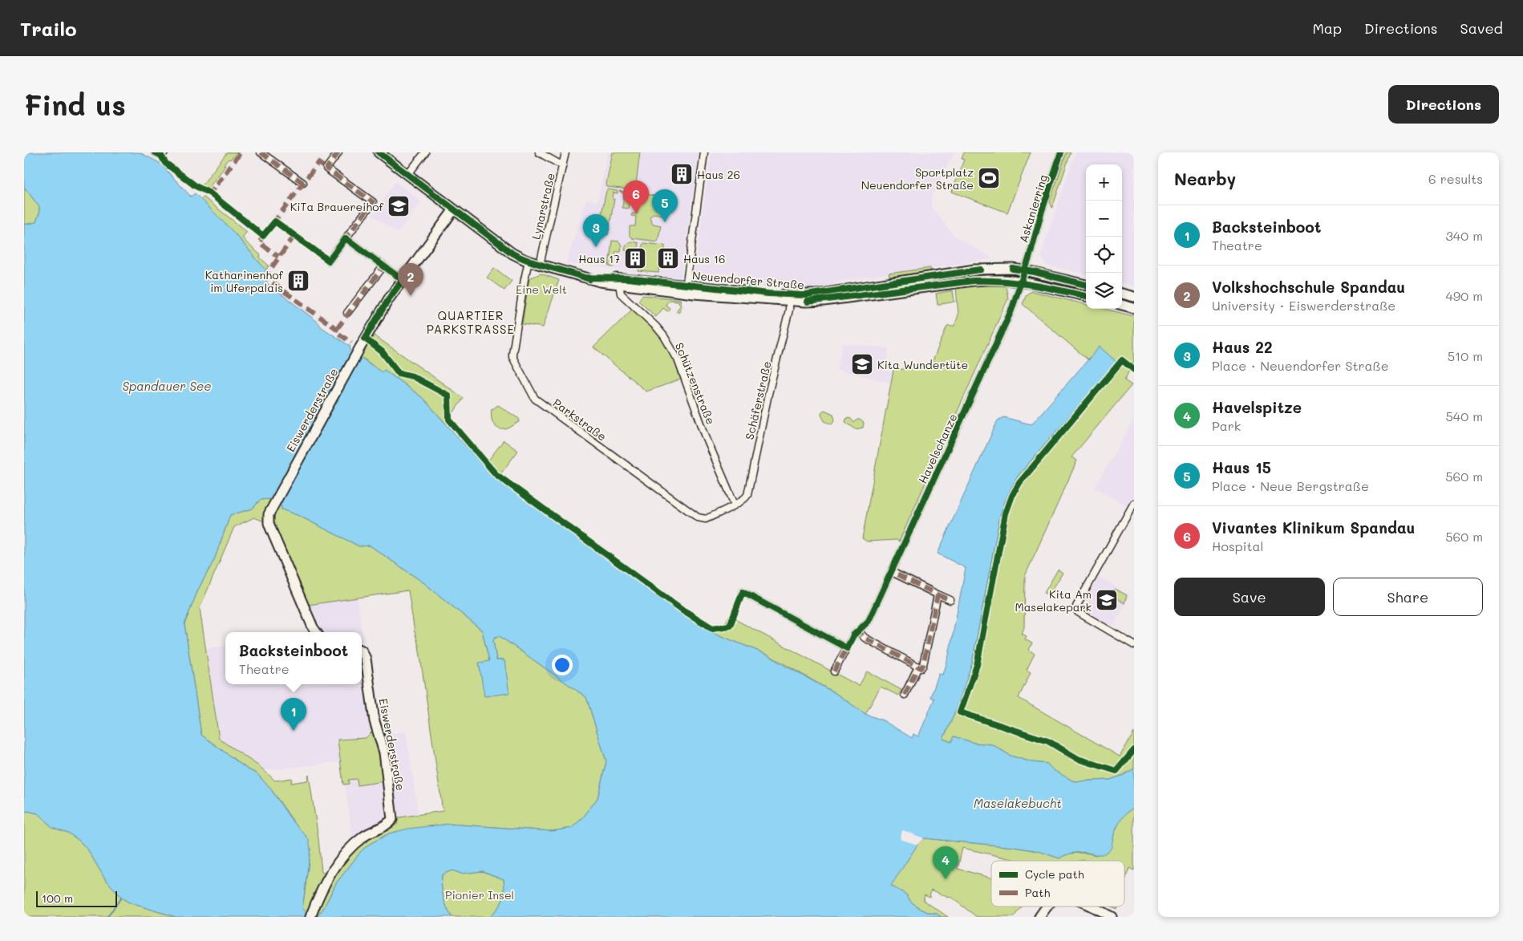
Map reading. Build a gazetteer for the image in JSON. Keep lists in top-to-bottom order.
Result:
{
  "streets": {
    "main road": ["Neuendorfer Straße", "Eiswerderstraße"],
    "street": [
      "Lynarstraße",
      "Askanierring",
      "Schützenstraße",
      "Schäferstraße",
      "Parkstraße",
      "Havelschanze"
    ]
  },
  "crossings": [
    ["Lynarstraße", "Neuendorfer Straße"],
    ["Askanierring", "Neuendorfer Straße"],
    ["Askanierring", "Havelschanze"],
    ["Neuendorfer Straße", "Schützenstraße"],
    ["Neuendorfer Straße", "Schäferstraße"],
    ["Neuendorfer Straße", "Eiswerderstraße"],
    ["Neuendorfer Straße", "Parkstraße"],
    ["Neuendorfer Straße", "Havelschanze"],
    ["Schützenstraße", "Schäferstraße"],
    ["Schützenstraße", "Parkstraße"],
    ["Schäferstraße", "Parkstraße"]
  ],
  "districts": ["QUARTIER PARKSTRASSE"],
  "water": ["Spandauer See", "Maselakebucht"],
  "parks": ["Eine Welt", "Pionier Insel"],
  "places": {
    "building": [
      "Haus 26",
      "Haus 17",
      "Haus 16",
      "Katharinenhof im Uferpalais"
    ],
    "sports": ["Sportplatz Neuendorfer Straße"],
    "school or university": ["KiTa Brauereihof", "Kita Wundertüte", "Kita Am Maselakepark"]
  },
  "legend": ["Cycle path", "Path"],
  "scale_bar": "100 m",
  "page": {
    "header": "Trailo",
    "nav": ["Map", "Directions", "Saved"],
    "buttons": [
      "Directions",
      ["Save", "Share"]
    ],
    "title": "Find us",
    "heading": ["Nearby", "6 results"],
    "map_buttons": ["+", "−"],
    "pins": [
      "6",
      "5",
      "3",
      "2",
      "1",
      "4"
    ],
    "list": [
      {
        "mark": "1",
        "name": "Backsteinboot",
        "note": "Theatre",
        "value": "340 m"
      },
      {
        "mark": "2",
        "name": "Volkshochschule Spandau",
        "note": "University · Eiswerderstraße",
        "value": "490 m"
      },
      {
        "mark": "3",
        "name": "Haus 22",
        "note": "Place · Neuendorfer Straße",
        "value": "510 m"
      },
      {
        "mark": "4",
        "name": "Havelspitze",
        "note": "Park",
        "value": "540 m"
      },
      {
        "mark": "5",
        "name": "Haus 15",
        "note": "Place · Neue Bergstraße",
        "value": "560 m"
      },
      {
        "mark": "6",
        "name": "Vivantes Klinikum Spandau",
        "note": "Hospital",
        "value": "560 m"
      }
    ],
    "popup": ["Backsteinboot", "Theatre"],
    "scale": "100 m"
  }
}
